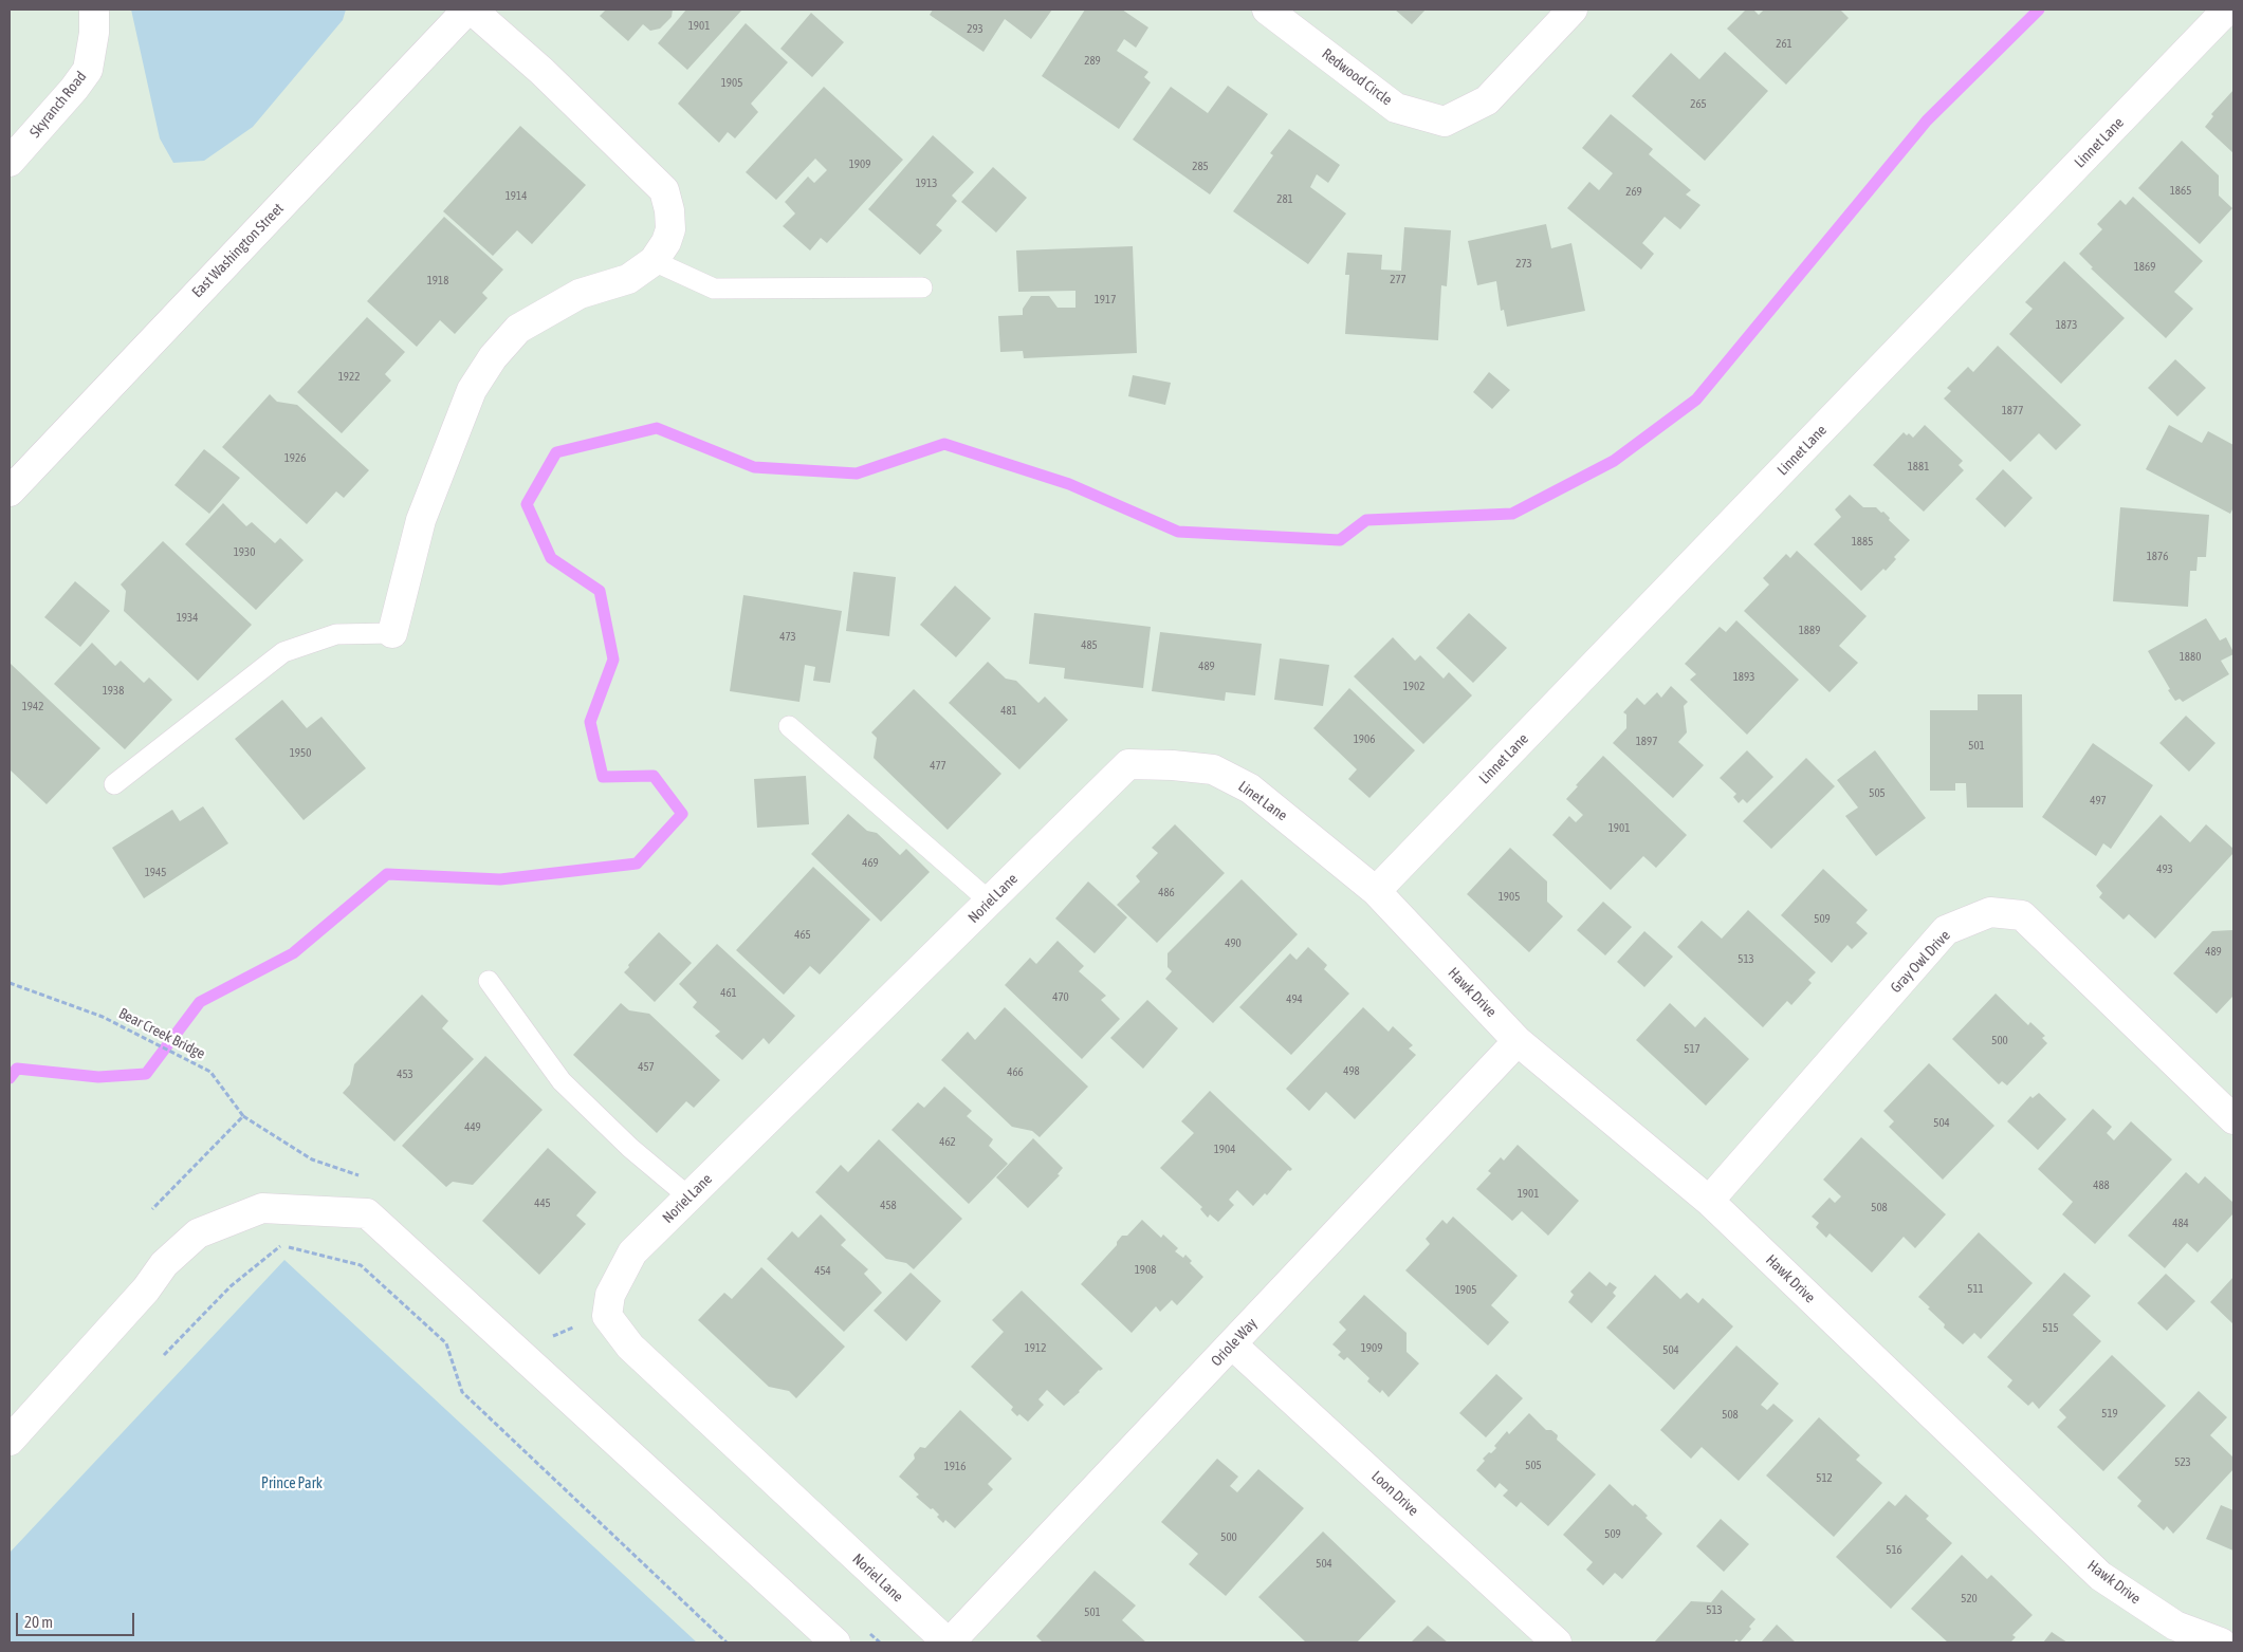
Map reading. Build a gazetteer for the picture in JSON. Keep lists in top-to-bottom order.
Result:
{
  "streets": {
    "street": [
      "Redwood Circle",
      "Skyranch Road",
      "Linnet Lane",
      "East Washington Street",
      "Linet Lane",
      "Noriel Lane",
      "Gray Owl Drive",
      "Hawk Drive",
      "Oriole Way",
      "Loon Drive"
    ],
    "path": ["Bear Creek Bridge"]
  },
  "crossings": [
    ["Linnet Lane", "Linet Lane"],
    ["Linnet Lane", "Hawk Drive"],
    ["Linet Lane", "Noriel Lane"],
    ["Linet Lane", "Hawk Drive"],
    ["Noriel Lane", "Oriole Way"],
    ["Gray Owl Drive", "Hawk Drive"],
    ["Hawk Drive", "Oriole Way"],
    ["Oriole Way", "Loon Drive"]
  ],
  "parks": ["Prince Park"],
  "house_numbers": [
    "1901",
    "293",
    "261",
    "289",
    "1905",
    "265",
    "1909",
    "285",
    "1913",
    "1865",
    "269",
    "1914",
    "281",
    "273",
    "1869",
    "277",
    "1918",
    "1917",
    "1873",
    "1922",
    "1877",
    "1926",
    "1881",
    "1885",
    "1930",
    "1876",
    "1934",
    "1889",
    "473",
    "485",
    "1880",
    "489",
    "1893",
    "1902",
    "1938",
    "1942",
    "481",
    "1906",
    "1897",
    "501",
    "1950",
    "477",
    "505",
    "497",
    "1901",
    "469",
    "493",
    "1945",
    "486",
    "1905",
    "509",
    "465",
    "490",
    "489",
    "513",
    "461",
    "470",
    "494",
    "500",
    "517",
    "457",
    "498",
    "466",
    "453",
    "504",
    "449",
    "462",
    "1904",
    "488",
    "1901",
    "445",
    "458",
    "508",
    "484",
    "1908",
    "454",
    "511",
    "1905",
    "515",
    "1912",
    "1909",
    "504",
    "519",
    "508",
    "523",
    "505",
    "1916",
    "512",
    "509",
    "500",
    "516",
    "504",
    "520",
    "513",
    "501"
  ],
  "scale_bar": "20 m"
}
